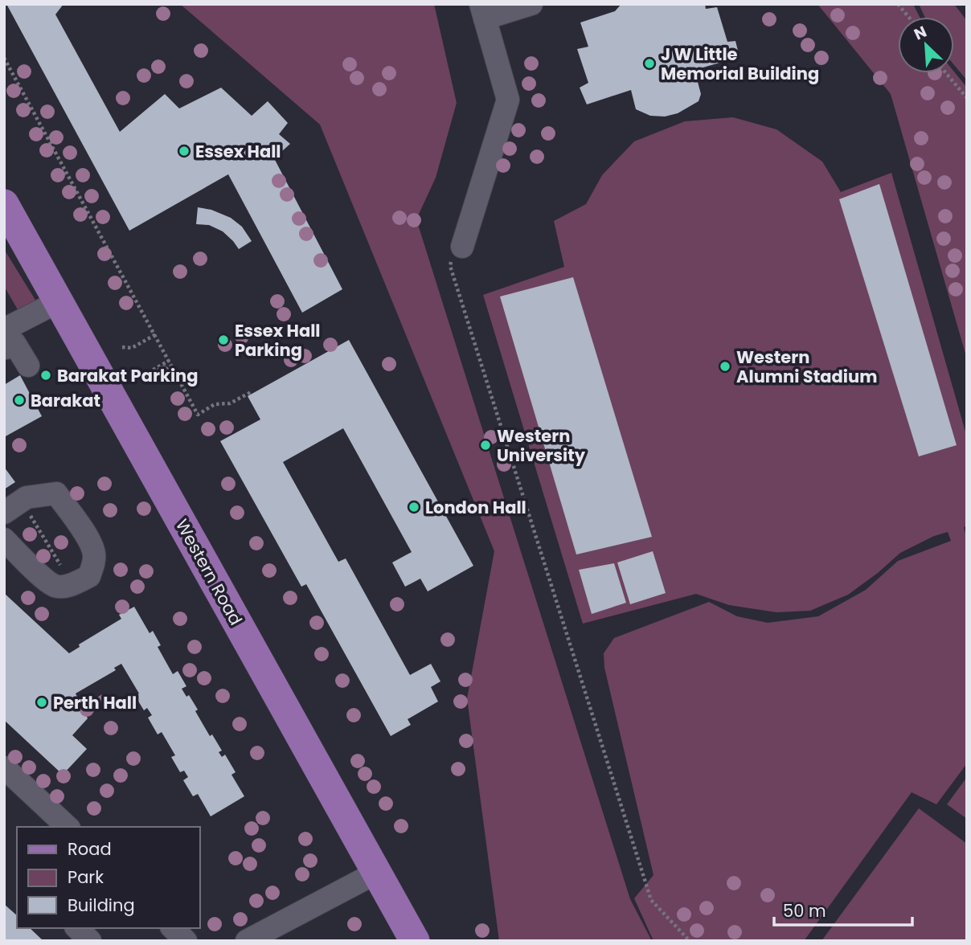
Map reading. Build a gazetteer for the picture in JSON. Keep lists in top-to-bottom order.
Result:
{
  "streets": {
    "main road": ["Western Road"]
  },
  "places": [
    "J W Little Memorial Building",
    "Essex Hall",
    "Essex Hall Parking",
    "Western Alumni Stadium",
    "Barakat Parking",
    "Barakat",
    "Western University",
    "London Hall",
    "Perth Hall"
  ],
  "legend": ["Road", "Park", "Building"],
  "scale_bar": "50 m",
  "north": "top left"
}
